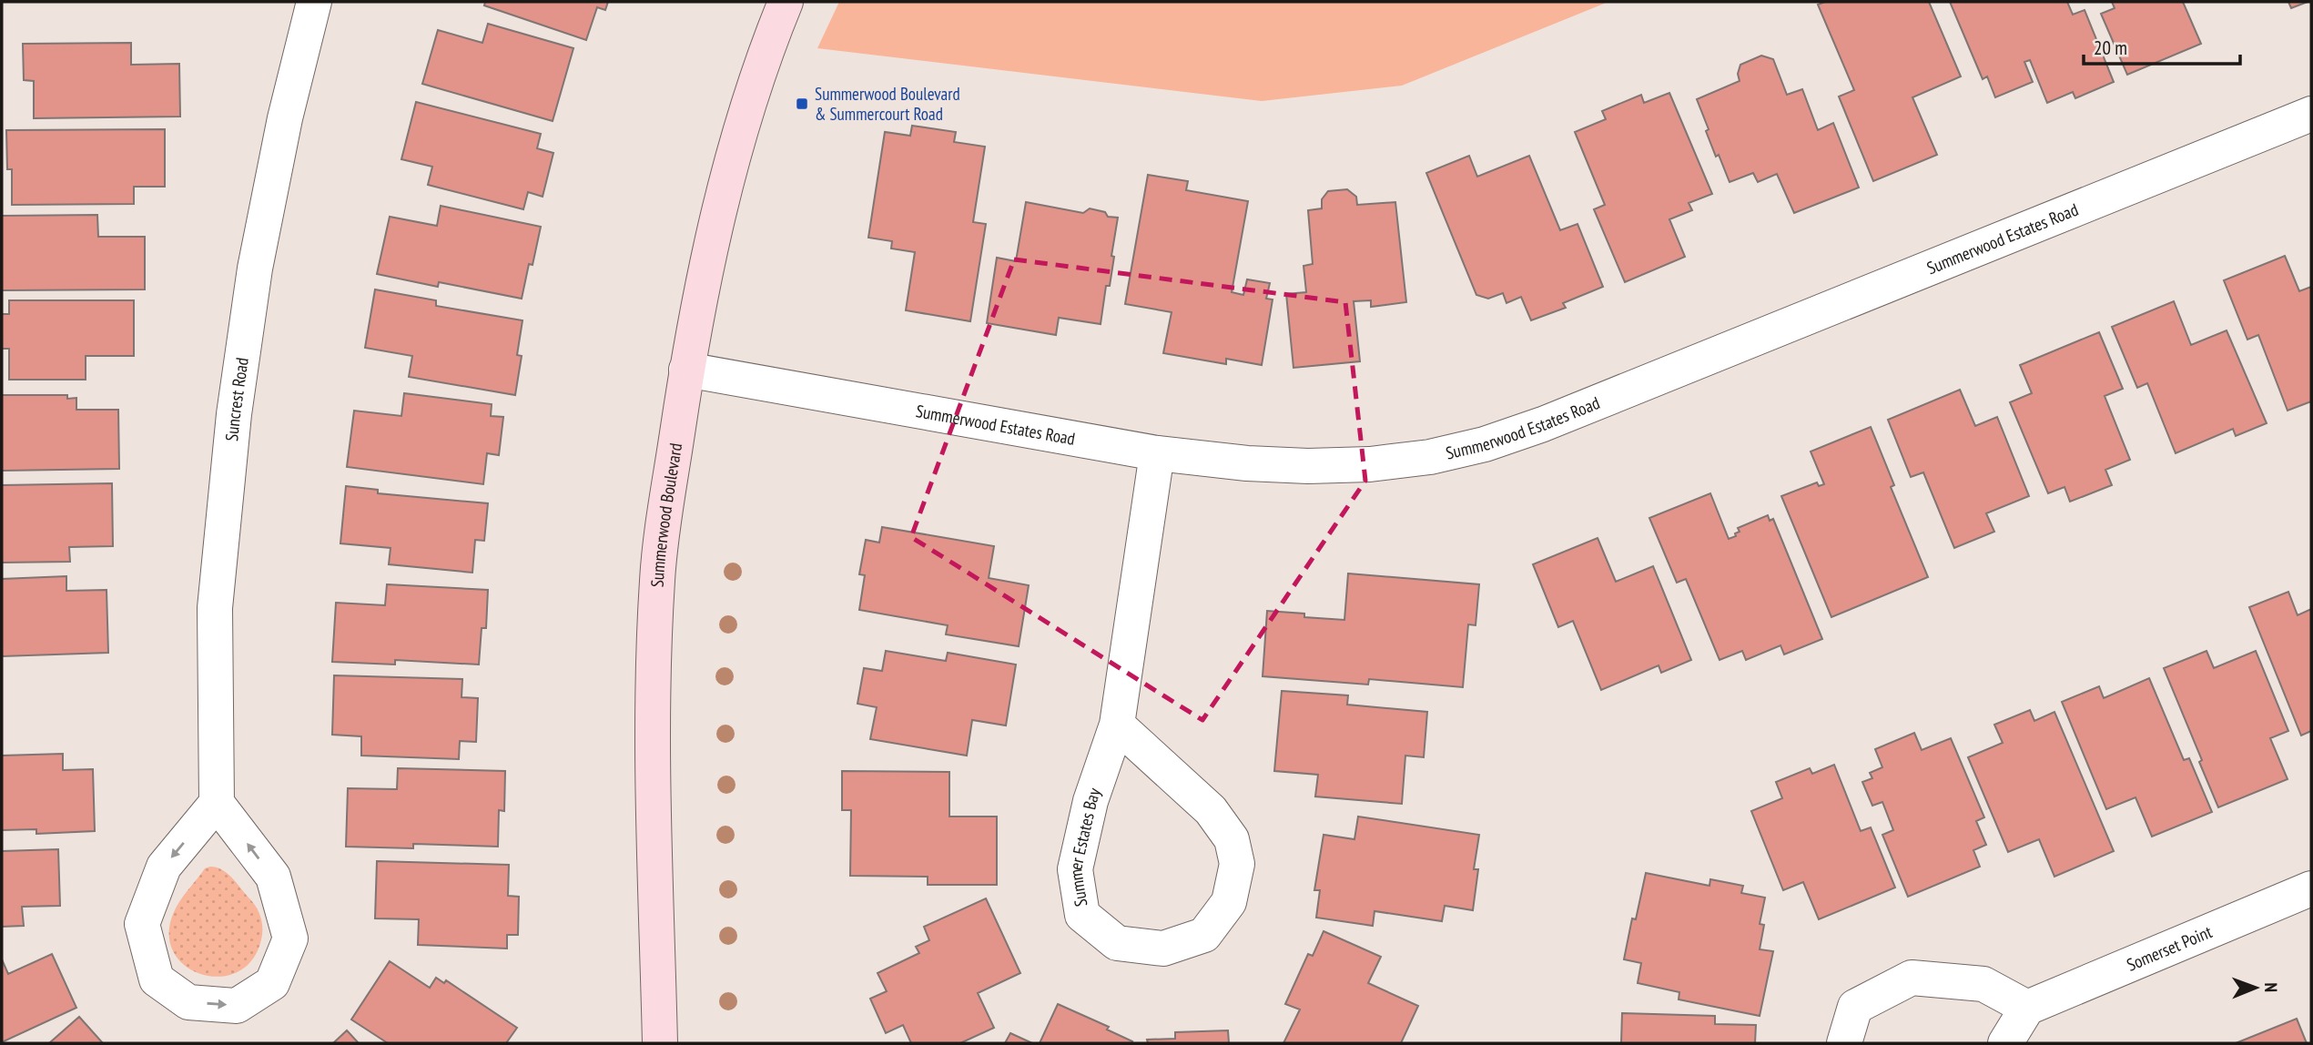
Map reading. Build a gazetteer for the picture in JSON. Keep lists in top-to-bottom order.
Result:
{
  "streets": {
    "street": [
      "Summerwood Estates Road",
      "Suncrest Road",
      "Summerwood Boulevard",
      "Summer Estates Bay",
      "Somerset Point"
    ]
  },
  "crossings": [
    ["Summerwood Estates Road", "Summerwood Boulevard"],
    ["Summerwood Estates Road", "Summer Estates Bay"]
  ],
  "places": {
    "transit": ["Summerwood Boulevard & Summercourt Road"]
  },
  "scale_bar": "20 m",
  "north": "right"
}
